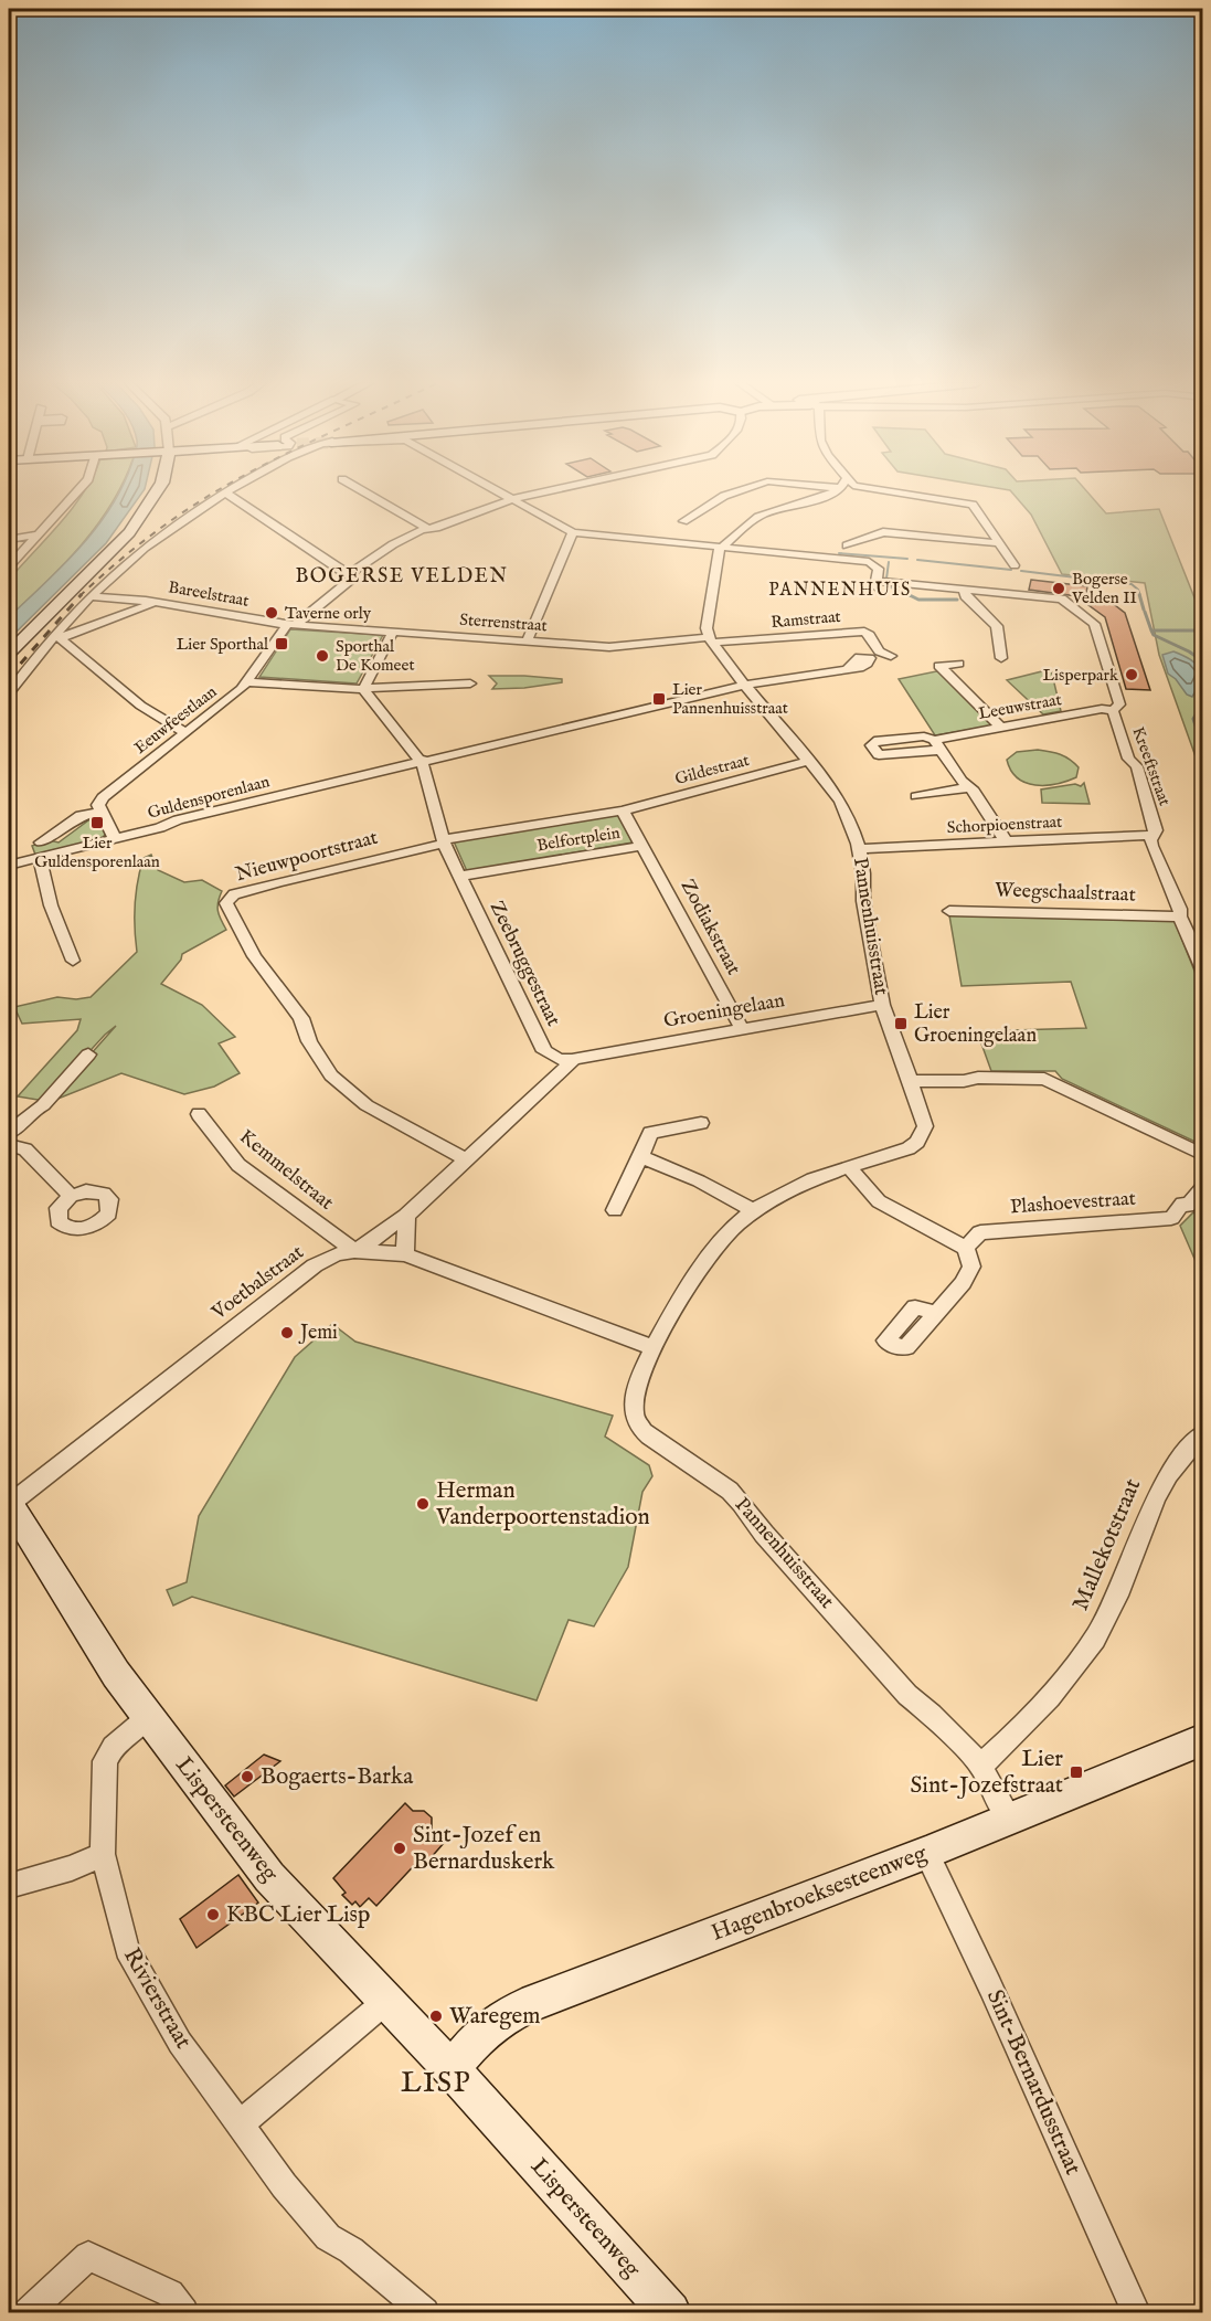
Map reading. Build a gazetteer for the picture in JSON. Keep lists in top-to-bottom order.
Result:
{
  "streets": {
    "street": [
      "Bareelstraat",
      "Ramstraat",
      "Sterrenstraat",
      "Leeuwstraat",
      "Eeuwfeestlaan",
      "Kreeftstraat",
      "Gildestraat",
      "Guldensporenlaan",
      "Schorpioenstraat",
      "Belfortplein",
      "Nieuwpoortstraat",
      "Weegschaalstraat",
      "Pannenhuisstraat",
      "Zodiakstraat",
      "Zeebruggestraat",
      "Groeningelaan",
      "Kemmelstraat",
      "Plashoevestraat",
      "Voetbalstraat",
      "Mallekotstraat",
      "Lispersteenweg",
      "Hagenbroeksesteenweg",
      "Rivierstraat",
      "Sint-Bernardusstraat"
    ]
  },
  "crossings": [
    ["Bareelstraat", "Sterrenstraat"],
    ["Bareelstraat", "Eeuwfeestlaan"],
    ["Ramstraat", "Sterrenstraat"],
    ["Ramstraat", "Pannenhuisstraat"],
    ["Sterrenstraat", "Eeuwfeestlaan"],
    ["Sterrenstraat", "Pannenhuisstraat"],
    ["Leeuwstraat", "Kreeftstraat"],
    ["Kreeftstraat", "Schorpioenstraat"],
    ["Kreeftstraat", "Weegschaalstraat"],
    ["Gildestraat", "Belfortplein"],
    ["Gildestraat", "Pannenhuisstraat"],
    ["Guldensporenlaan", "Pannenhuisstraat"],
    ["Guldensporenlaan", "Zeebruggestraat"],
    ["Schorpioenstraat", "Pannenhuisstraat"],
    ["Belfortplein", "Nieuwpoortstraat"],
    ["Belfortplein", "Zodiakstraat"],
    ["Belfortplein", "Zeebruggestraat"],
    ["Nieuwpoortstraat", "Zeebruggestraat"],
    ["Pannenhuisstraat", "Groeningelaan"],
    ["Pannenhuisstraat", "Voetbalstraat"],
    ["Pannenhuisstraat", "Mallekotstraat"],
    ["Pannenhuisstraat", "Hagenbroeksesteenweg"],
    ["Zodiakstraat", "Groeningelaan"],
    ["Zeebruggestraat", "Groeningelaan"],
    ["Kemmelstraat", "Voetbalstraat"],
    ["Voetbalstraat", "Lispersteenweg"],
    ["Lispersteenweg", "Hagenbroeksesteenweg"],
    ["Lispersteenweg", "Rivierstraat"],
    ["Hagenbroeksesteenweg", "Sint-Bernardusstraat"]
  ],
  "districts": ["BOGERSE VELDEN", "PANNENHUIS", "LISP"],
  "places": {
    "other": [
      "Bogerse Velden II",
      "Taverne orly",
      "Sporthal De Komeet",
      "Lisperpark",
      "Jemi",
      "Herman Vanderpoortenstadion",
      "Bogaerts-Barka",
      "Sint-Jozef en Bernarduskerk",
      "KBC Lier Lisp",
      "Waregem"
    ],
    "transit": [
      "Lier Sporthal",
      "Lier Pannenhuisstraat",
      "Lier Guldensporenlaan",
      "Lier Groeningelaan",
      "Lier Sint-Jozefstraat"
    ]
  }
}
